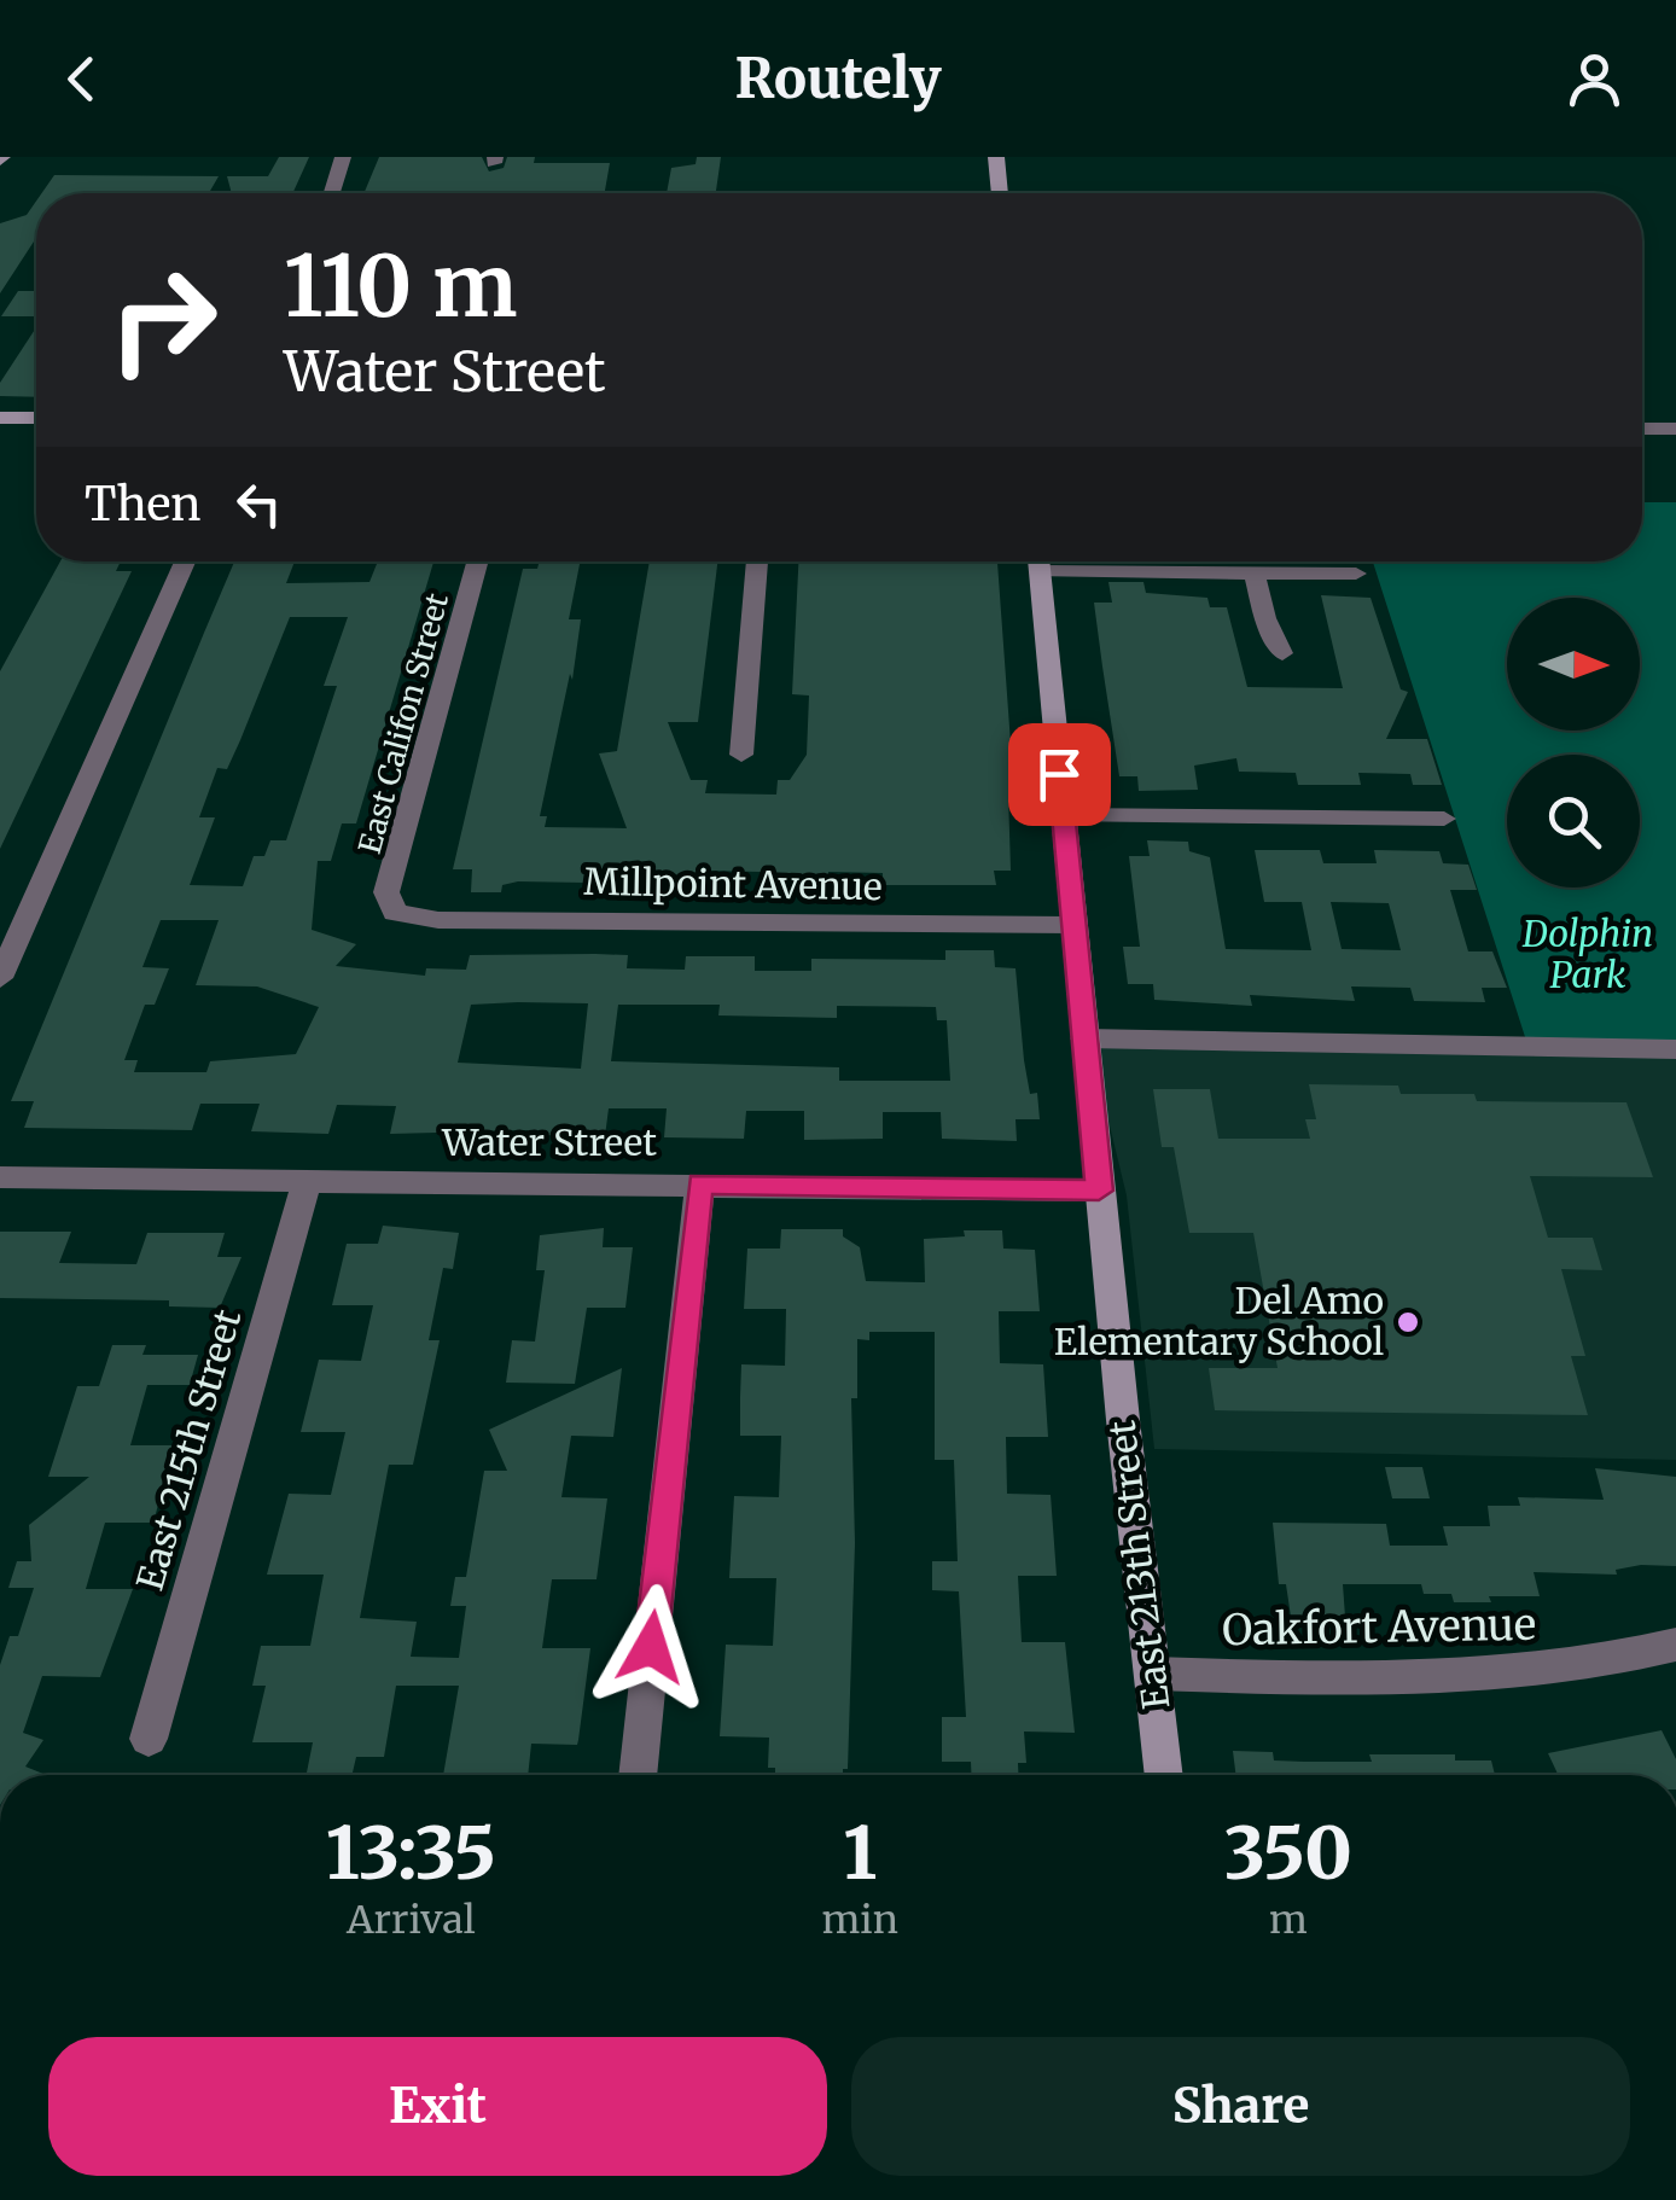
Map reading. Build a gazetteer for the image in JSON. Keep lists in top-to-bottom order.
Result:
{
  "streets": {
    "street": [
      "East Califon Street",
      "Millpoint Avenue",
      "Water Street",
      "East 215th Street",
      "East 213th Street",
      "Oakfort Avenue"
    ]
  },
  "crossings": [
    ["East Califon Street", "Millpoint Avenue"],
    ["Millpoint Avenue", "East 213th Street"],
    ["Water Street", "East 215th Street"],
    ["Water Street", "East 213th Street"],
    ["East 213th Street", "Oakfort Avenue"]
  ],
  "parks": ["Dolphin Park"],
  "places": ["Del Amo Elementary School"],
  "north": "right",
  "page": {
    "header": "Routely",
    "turn": ["110 m", "Water Street"],
    "then": "Then",
    "eta": [
      "13:35",
      "Arrival",
      "1",
      "min",
      "350",
      "m"
    ],
    "buttons": ["Exit", "Share"]
  }
}
